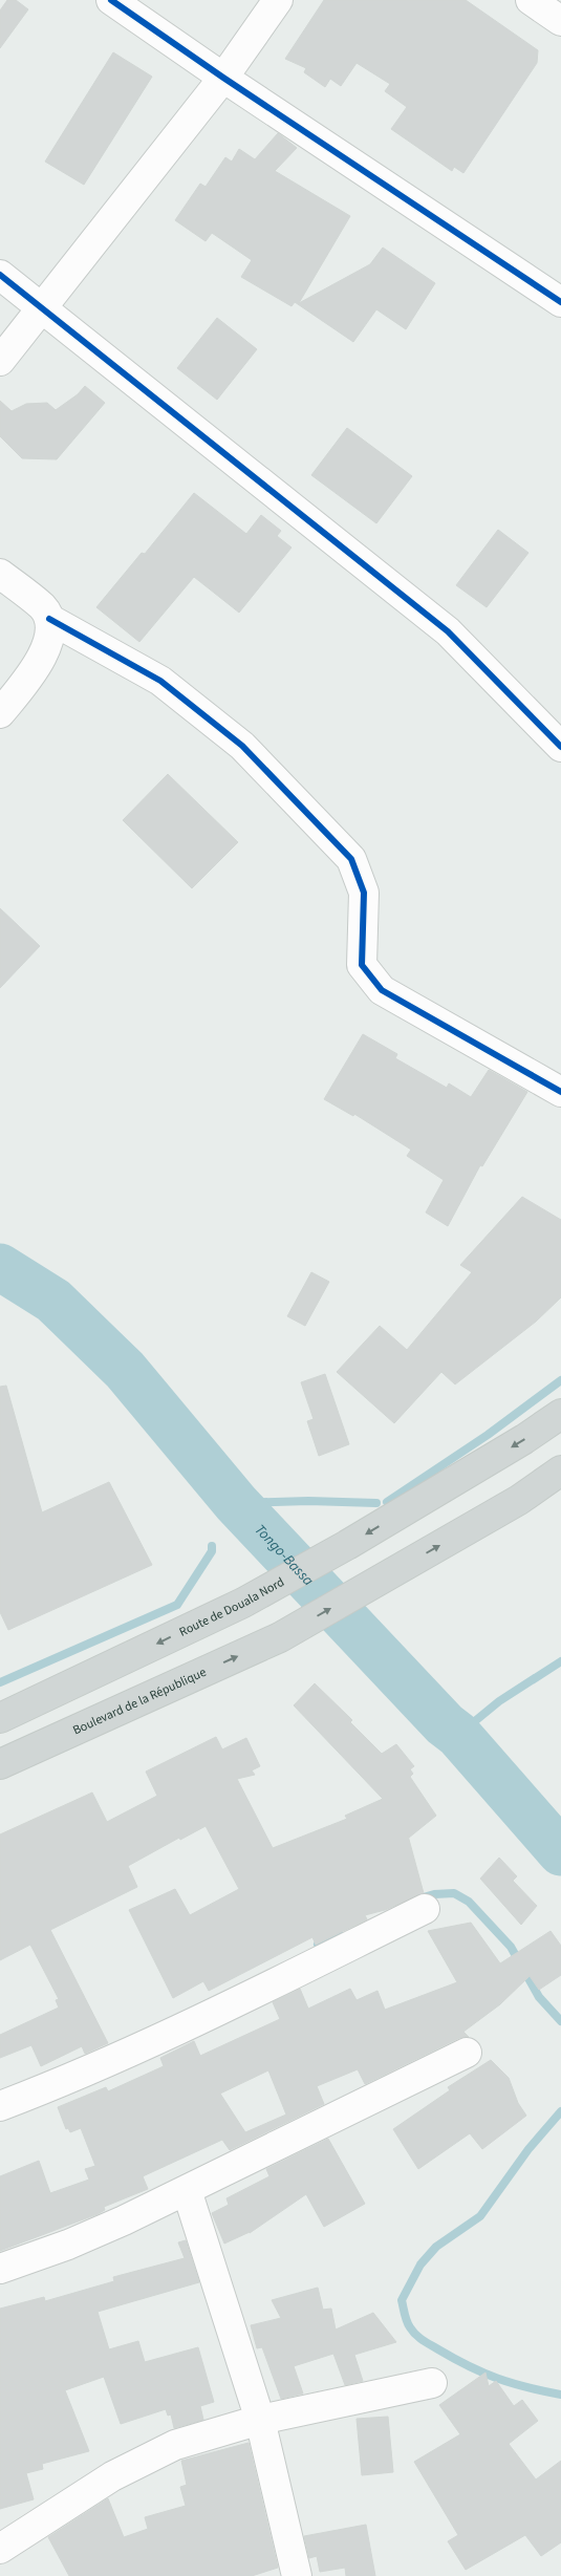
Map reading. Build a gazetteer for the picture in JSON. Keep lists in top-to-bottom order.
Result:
{
  "streets": {
    "main road": ["Route de Douala Nord", "Boulevard de la République"]
  },
  "one_way": ["Route de Douala Nord", "Boulevard de la République"],
  "water": ["Tongo-Bassa"]
}
